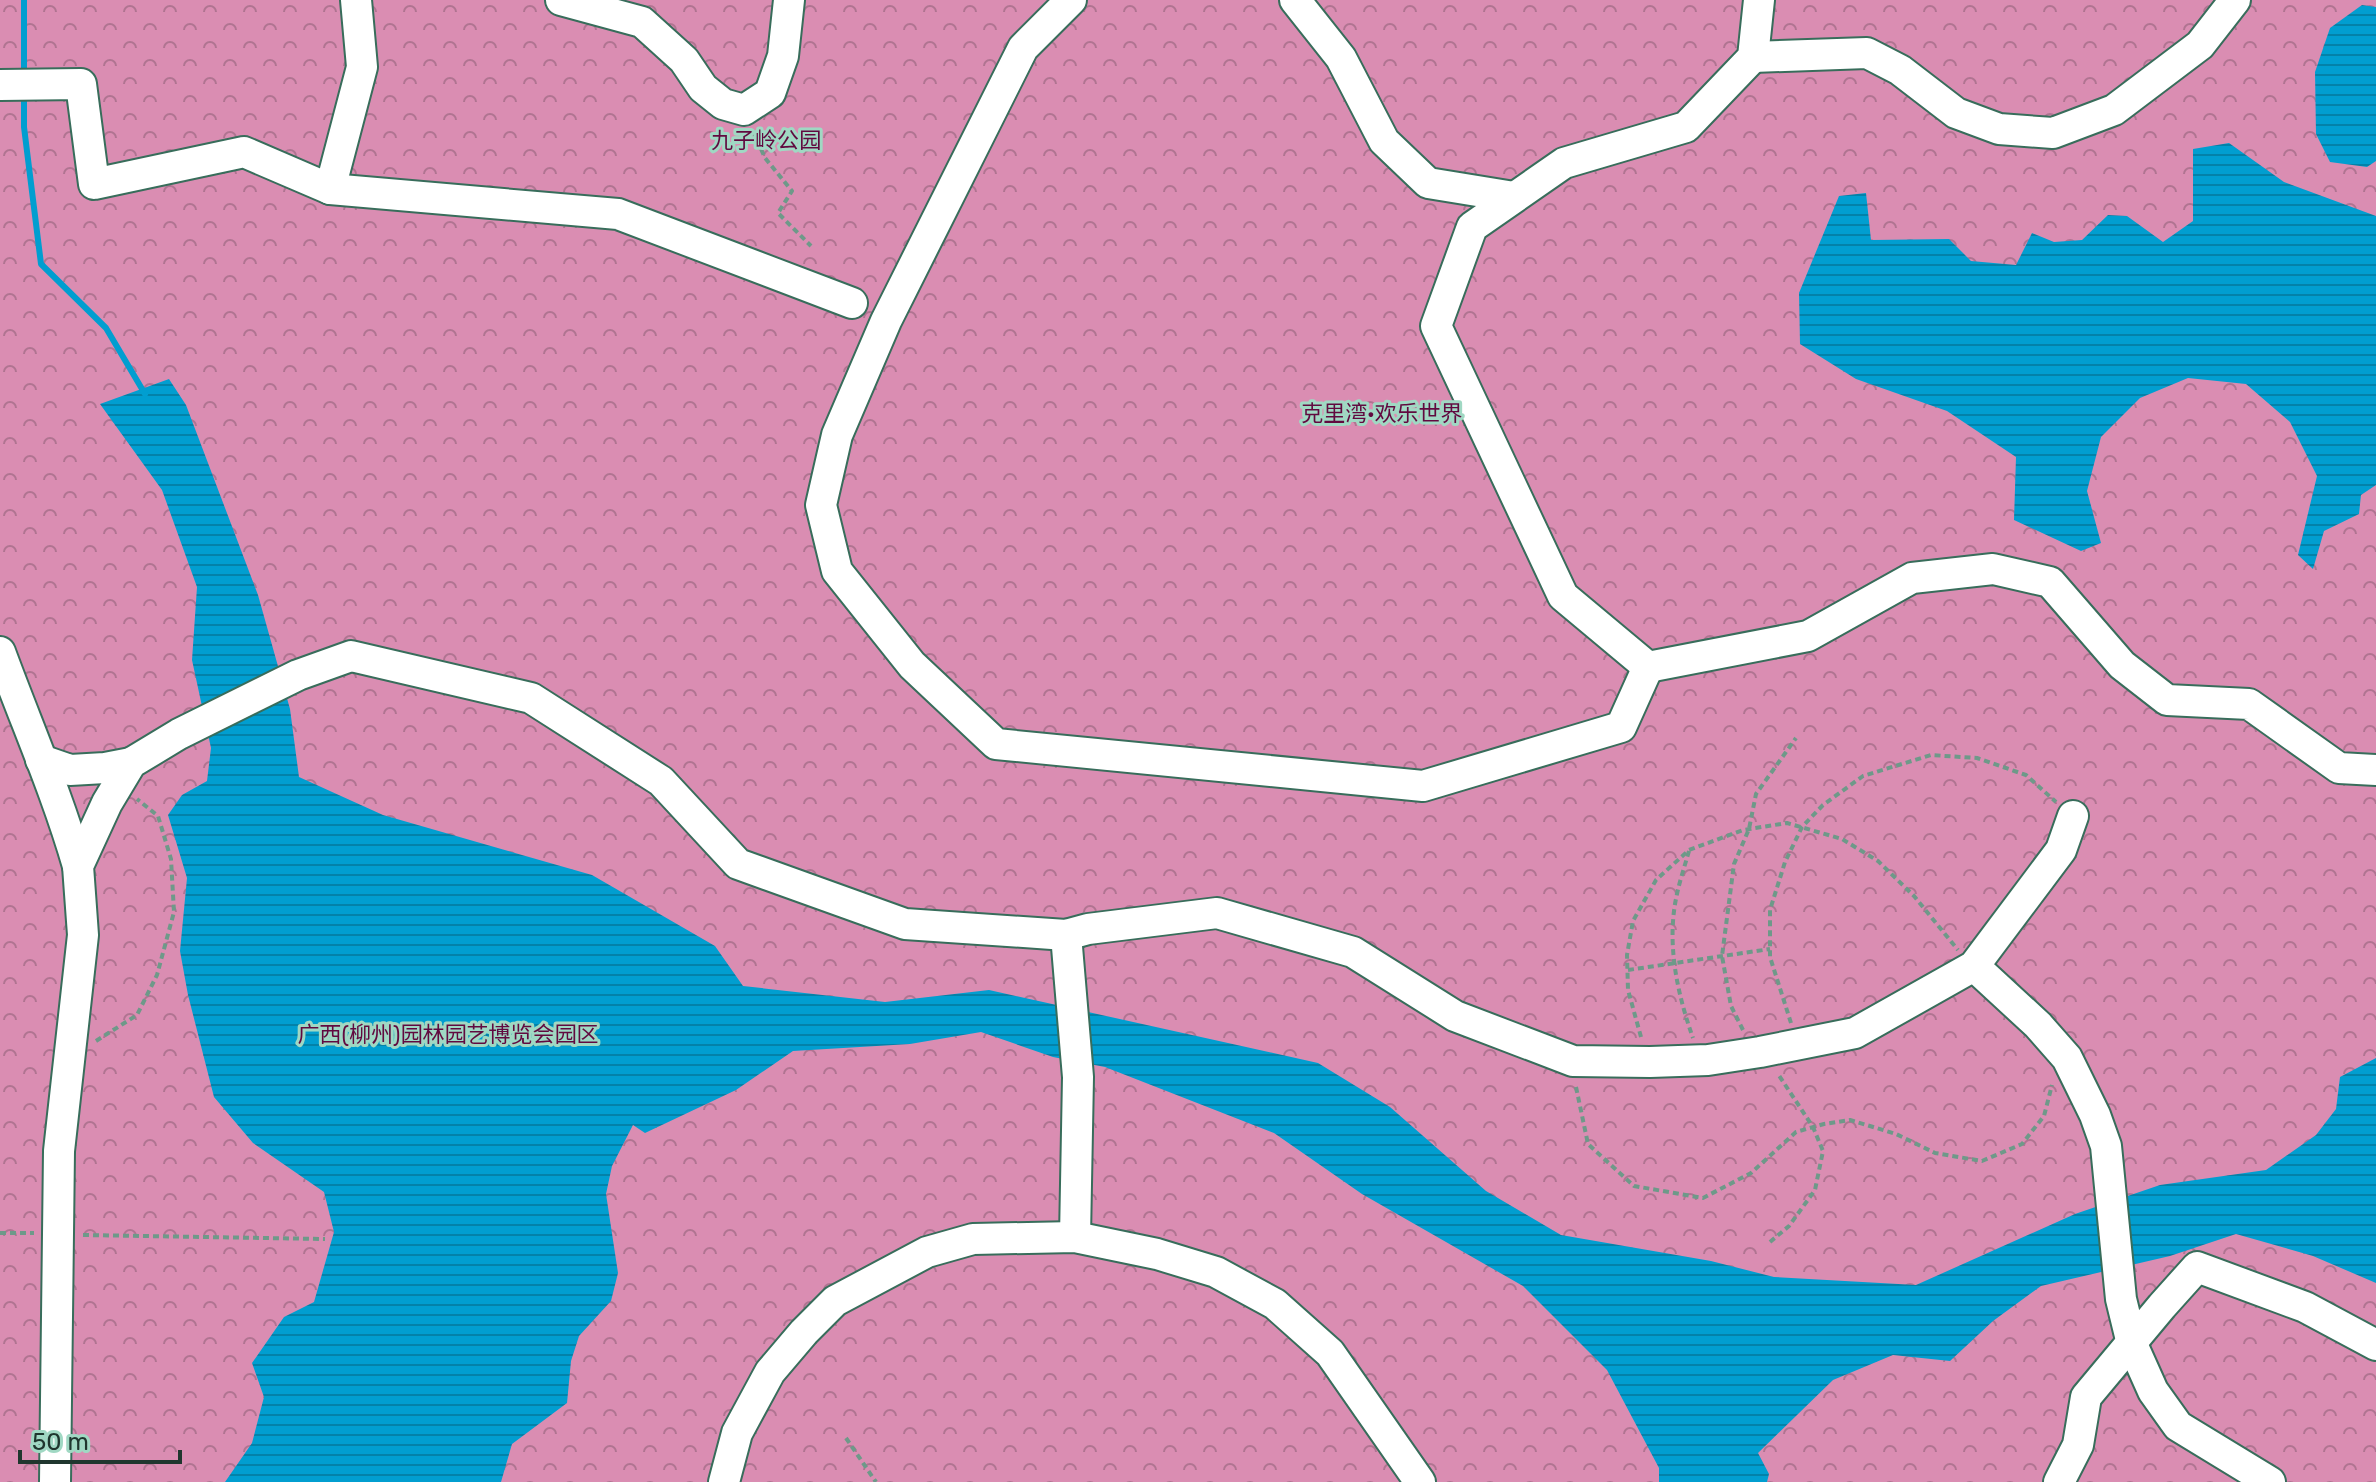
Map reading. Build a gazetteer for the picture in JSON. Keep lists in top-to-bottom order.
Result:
{
  "parks": ["九子岭公园", "克里湾·欢乐世界", "广西(柳州)园林园艺博览会园区"],
  "scale_bar": "50 m"
}
